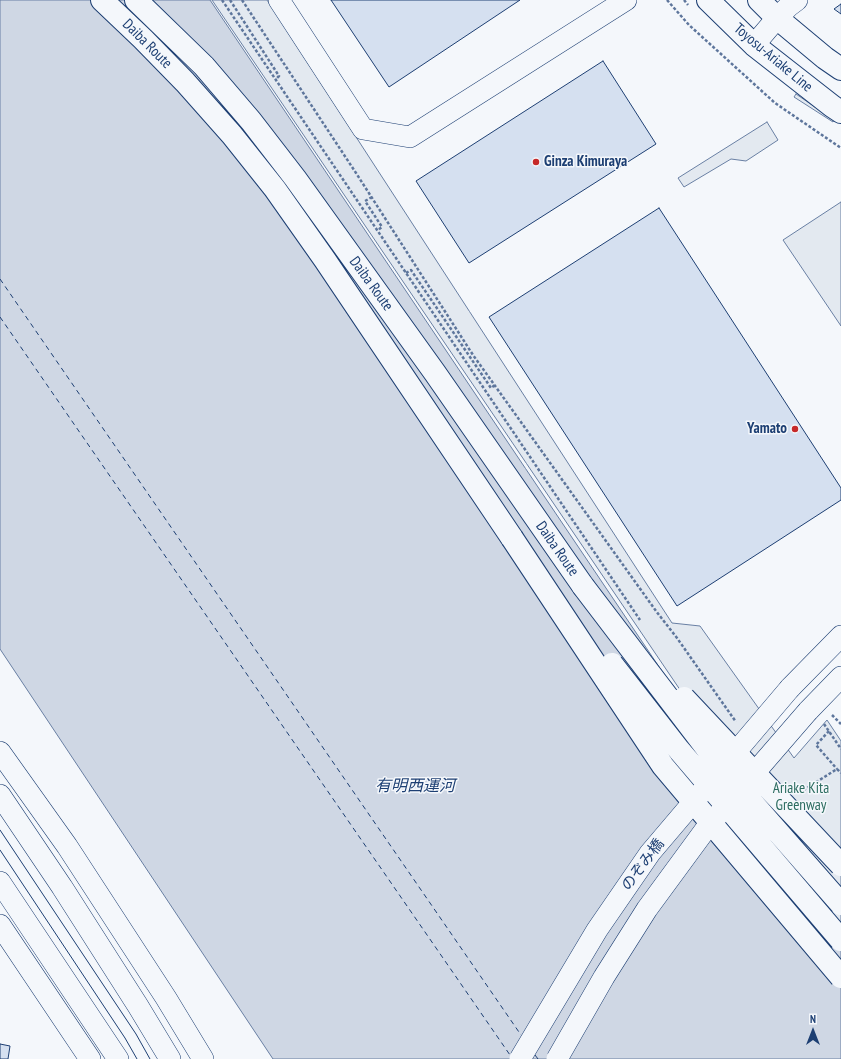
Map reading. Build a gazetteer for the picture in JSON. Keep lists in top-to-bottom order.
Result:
{
  "streets": {
    "main road": ["Daiba Route", "Toyosu-Ariake Line"],
    "street": ["のぞみ橋"]
  },
  "water": ["有明西運河"],
  "parks": ["Ariake Kita Greenway"],
  "places": ["Ginza Kimuraya", "Yamato"],
  "north": "top"
}
